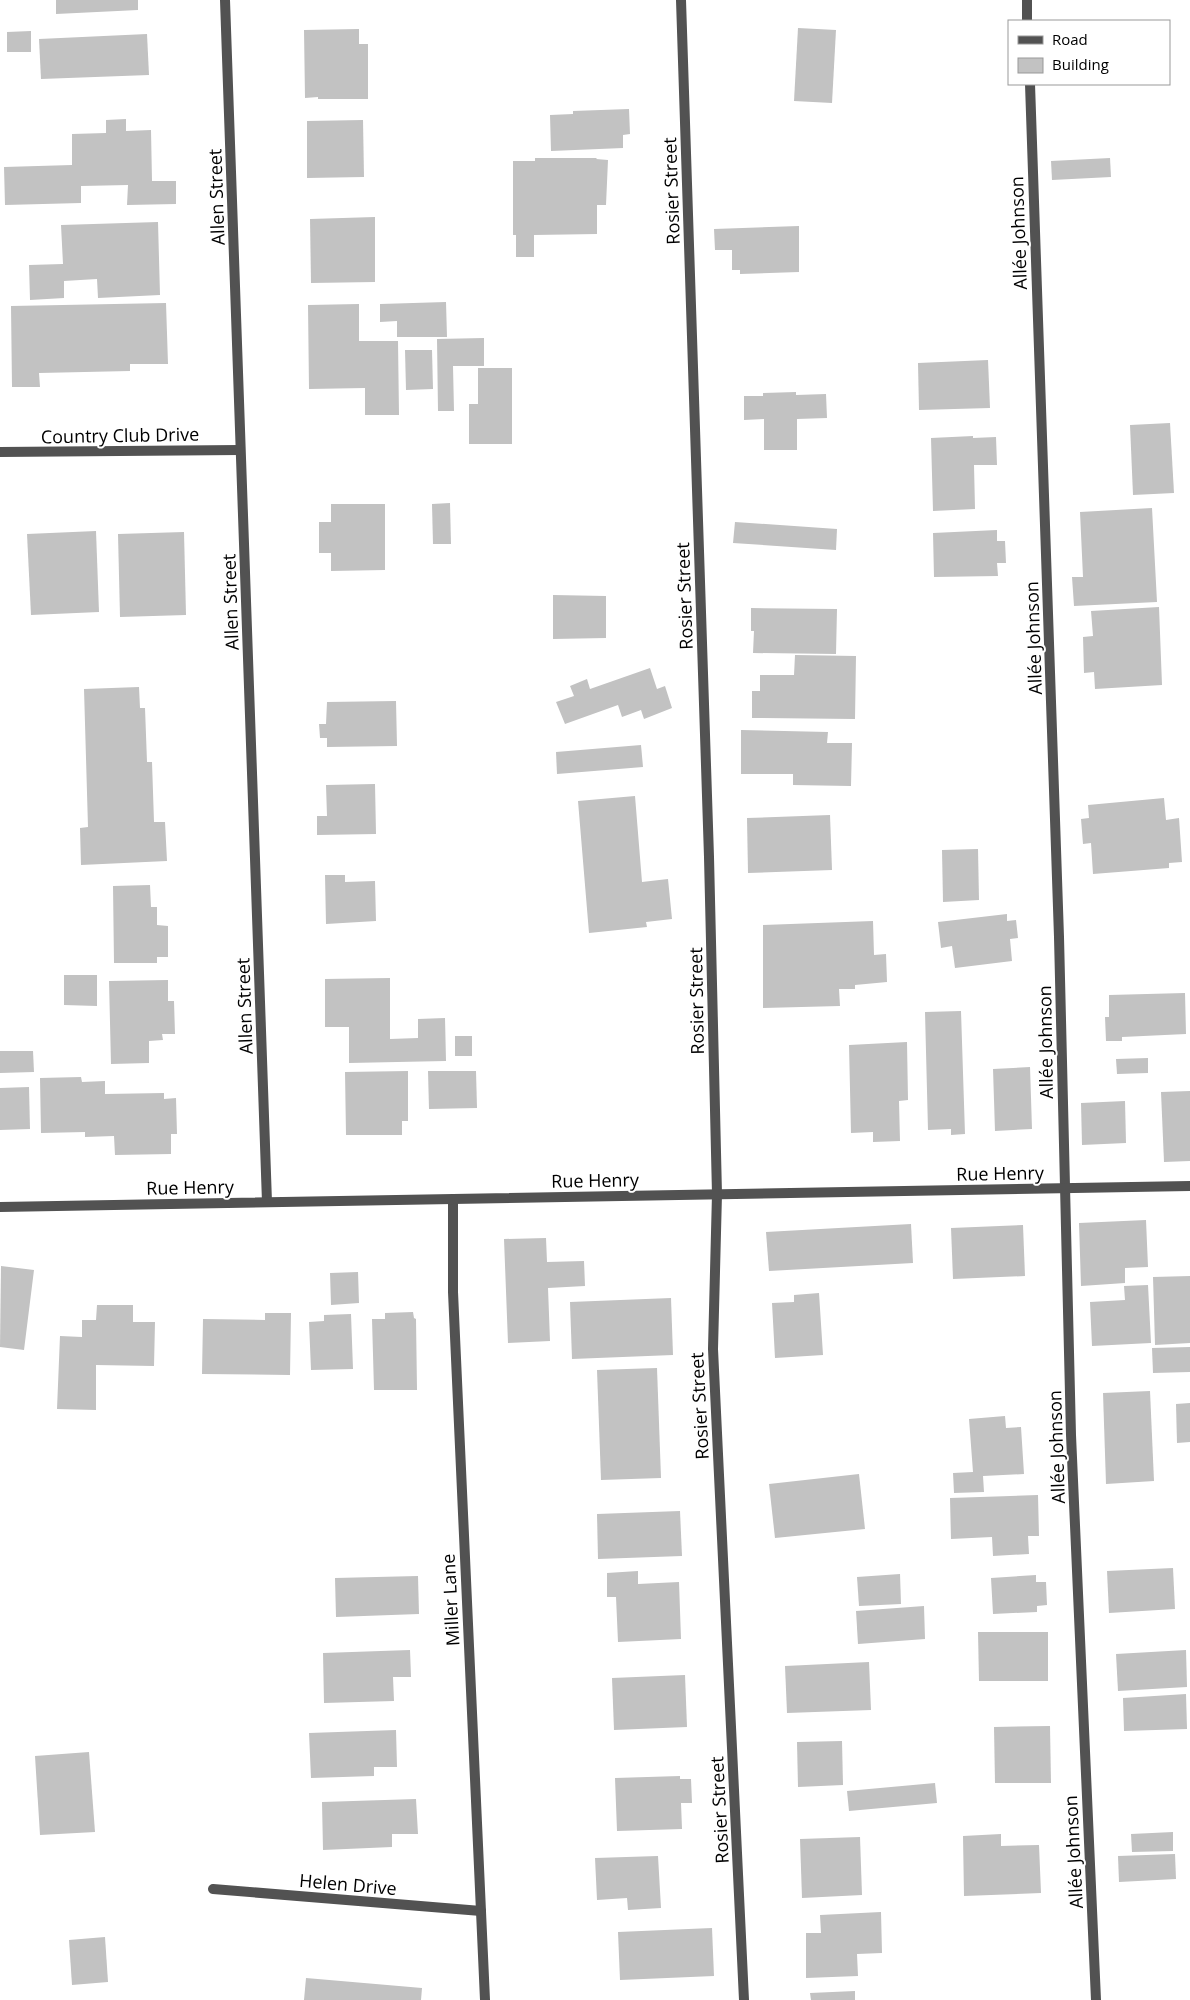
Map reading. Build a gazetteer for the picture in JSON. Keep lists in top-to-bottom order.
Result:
{
  "streets": {
    "street": [
      "Rosier Street",
      "Allen Street",
      "Allée Johnson",
      "Country Club Drive",
      "Rue Henry",
      "Miller Lane",
      "Helen Drive"
    ]
  },
  "crossings": [
    ["Rosier Street", "Rue Henry"],
    ["Allen Street", "Country Club Drive"],
    ["Allen Street", "Rue Henry"],
    ["Allée Johnson", "Rue Henry"],
    ["Rue Henry", "Miller Lane"],
    ["Miller Lane", "Helen Drive"]
  ],
  "legend": ["Road", "Building"]
}
